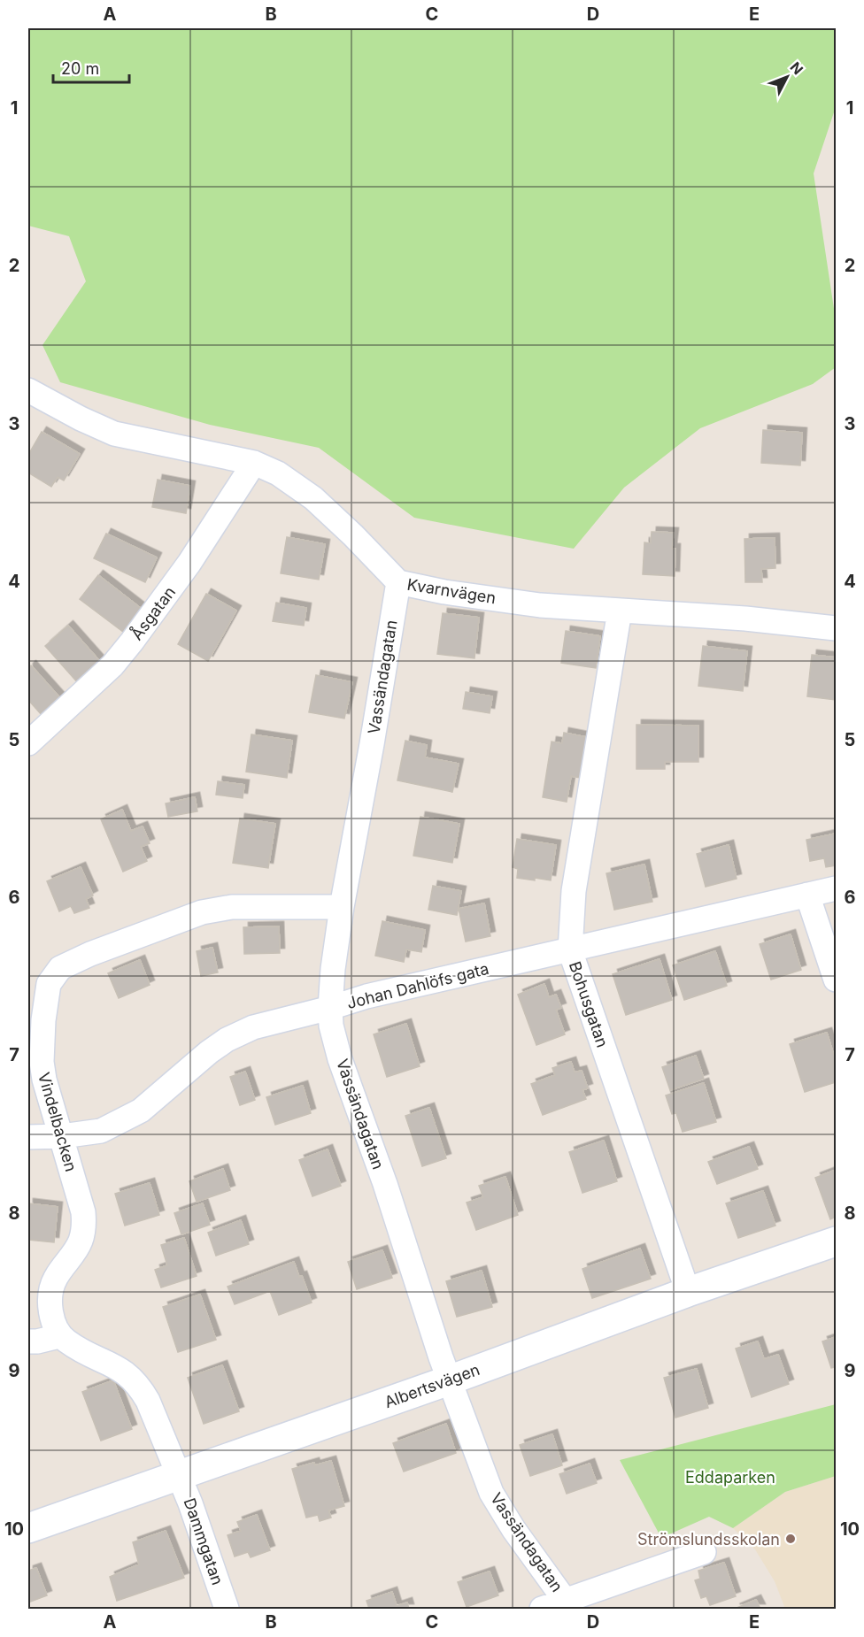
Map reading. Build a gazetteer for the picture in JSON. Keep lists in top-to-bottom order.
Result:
{
  "streets": {
    "street": [
      "Kvarnvägen",
      "Åsgatan",
      "Vassändagatan",
      "Johan Dahlöfs gata",
      "Bohusgatan",
      "Vindelbacken",
      "Albertsvägen",
      "Dammgatan"
    ]
  },
  "crossings": [
    ["Kvarnvägen", "Åsgatan"],
    ["Kvarnvägen", "Vassändagatan"],
    ["Kvarnvägen", "Bohusgatan"],
    ["Vassändagatan", "Johan Dahlöfs gata"],
    ["Vassändagatan", "Vindelbacken"],
    ["Vassändagatan", "Albertsvägen"],
    ["Johan Dahlöfs gata", "Bohusgatan"],
    ["Johan Dahlöfs gata", "Vindelbacken"],
    ["Bohusgatan", "Albertsvägen"],
    ["Albertsvägen", "Dammgatan"]
  ],
  "parks": ["Eddaparken"],
  "places": ["Strömslundsskolan"],
  "scale_bar": "20 m",
  "north": "top right",
  "grid": {
    "columns": [
      "A",
      "B",
      "C",
      "D",
      "E"
    ],
    "rows": [
      "1",
      "2",
      "3",
      "4",
      "5",
      "6",
      "7",
      "8",
      "9",
      "10"
    ]
  }
}
